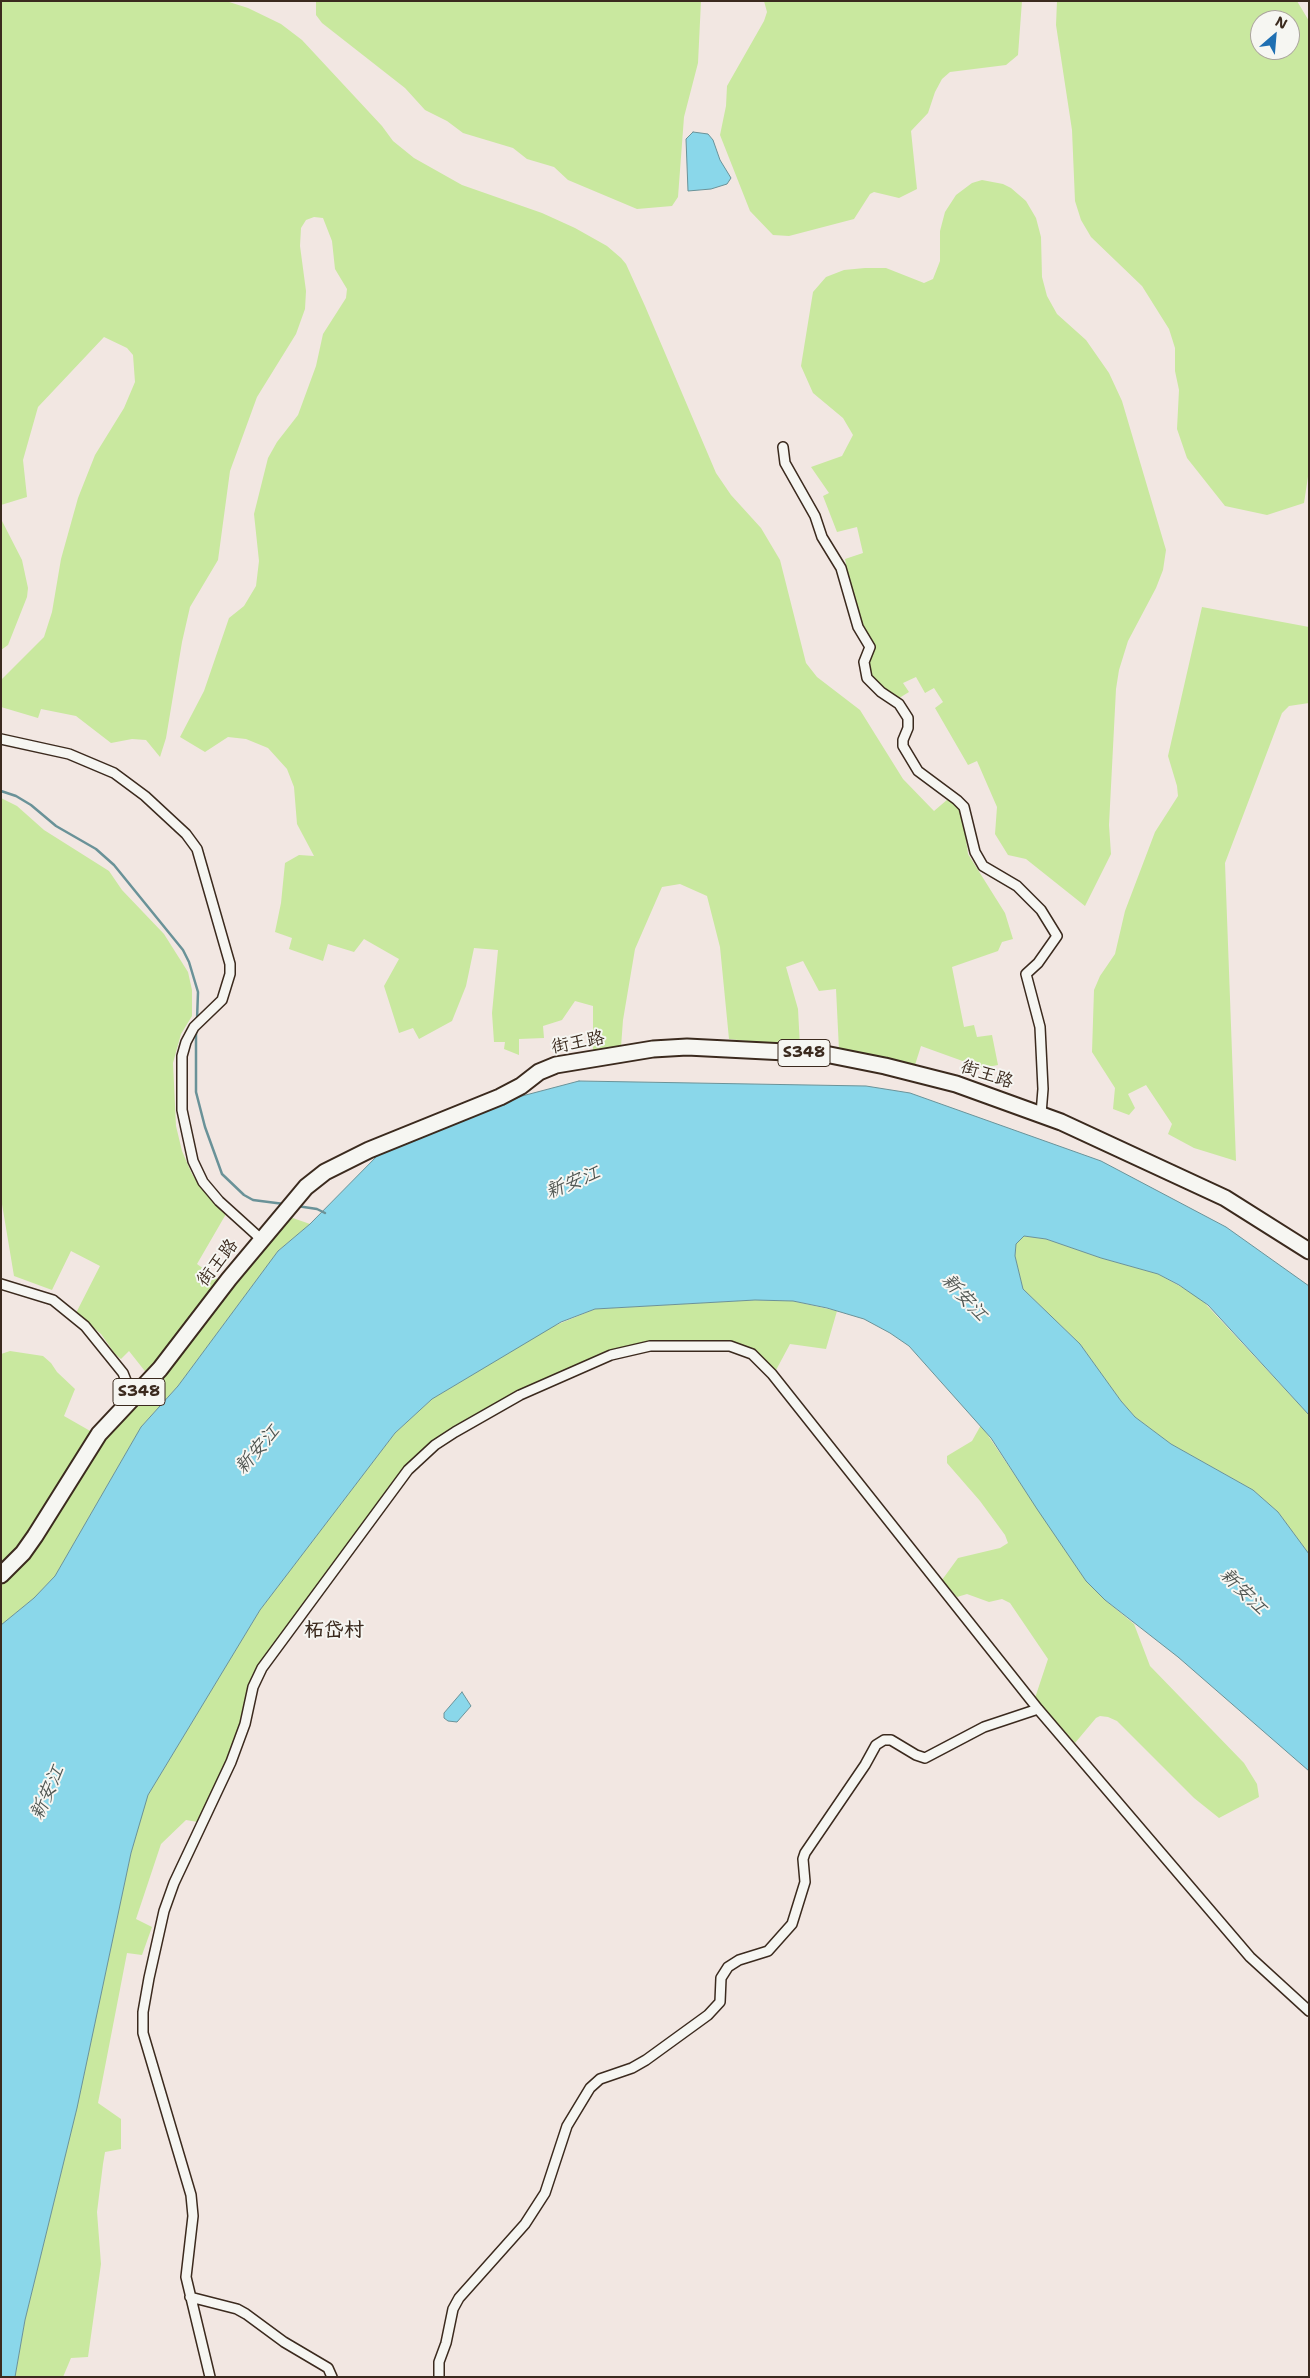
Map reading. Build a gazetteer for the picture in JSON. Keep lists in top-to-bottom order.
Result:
{
  "streets": {
    "main road": ["街王路", "S348"]
  },
  "districts": ["柘岱村"],
  "water": ["新安江"],
  "north": "top right"
}
